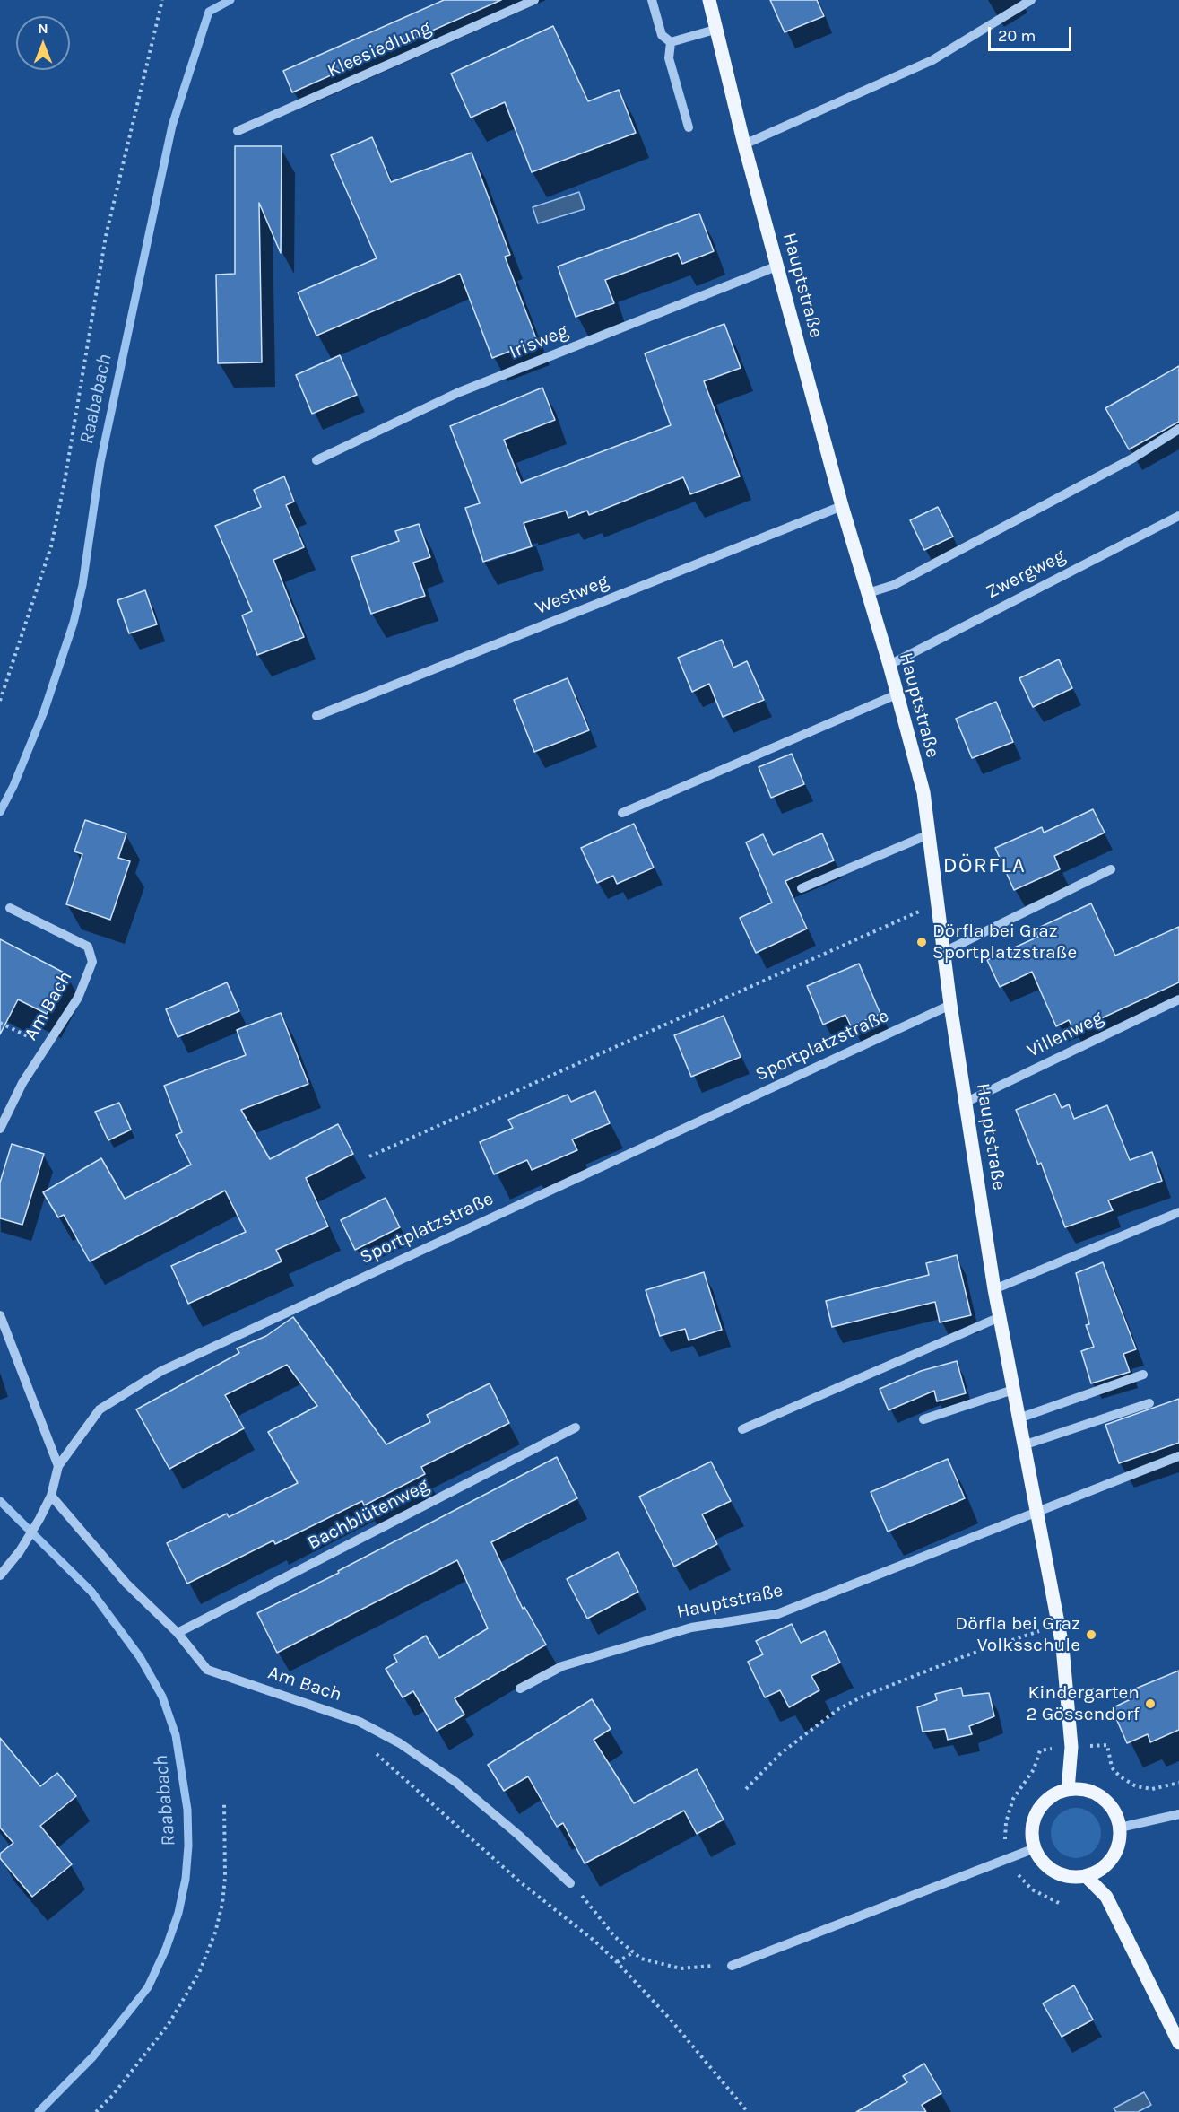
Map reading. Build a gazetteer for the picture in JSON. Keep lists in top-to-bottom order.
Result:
{
  "streets": {
    "main road": ["Hauptstraße"],
    "street": [
      "Kleesiedlung",
      "Irisweg",
      "Zwergweg",
      "Westweg",
      "Am Bach",
      "Villenweg",
      "Sportplatzstraße",
      "Bachblütenweg"
    ]
  },
  "crossings": [
    ["Hauptstraße", "Irisweg"],
    ["Hauptstraße", "Zwergweg"],
    ["Hauptstraße", "Westweg"],
    ["Hauptstraße", "Villenweg"],
    ["Hauptstraße", "Sportplatzstraße"],
    ["Am Bach", "Sportplatzstraße"],
    ["Am Bach", "Bachblütenweg"]
  ],
  "districts": ["DÖRFLA"],
  "water": ["Raababach"],
  "places": ["Dörfla bei Graz Sportplatzstraße", "Dörfla bei Graz Volksschule", "Kindergarten 2 Gössendorf"],
  "scale_bar": "20 m",
  "north": "top"
}
